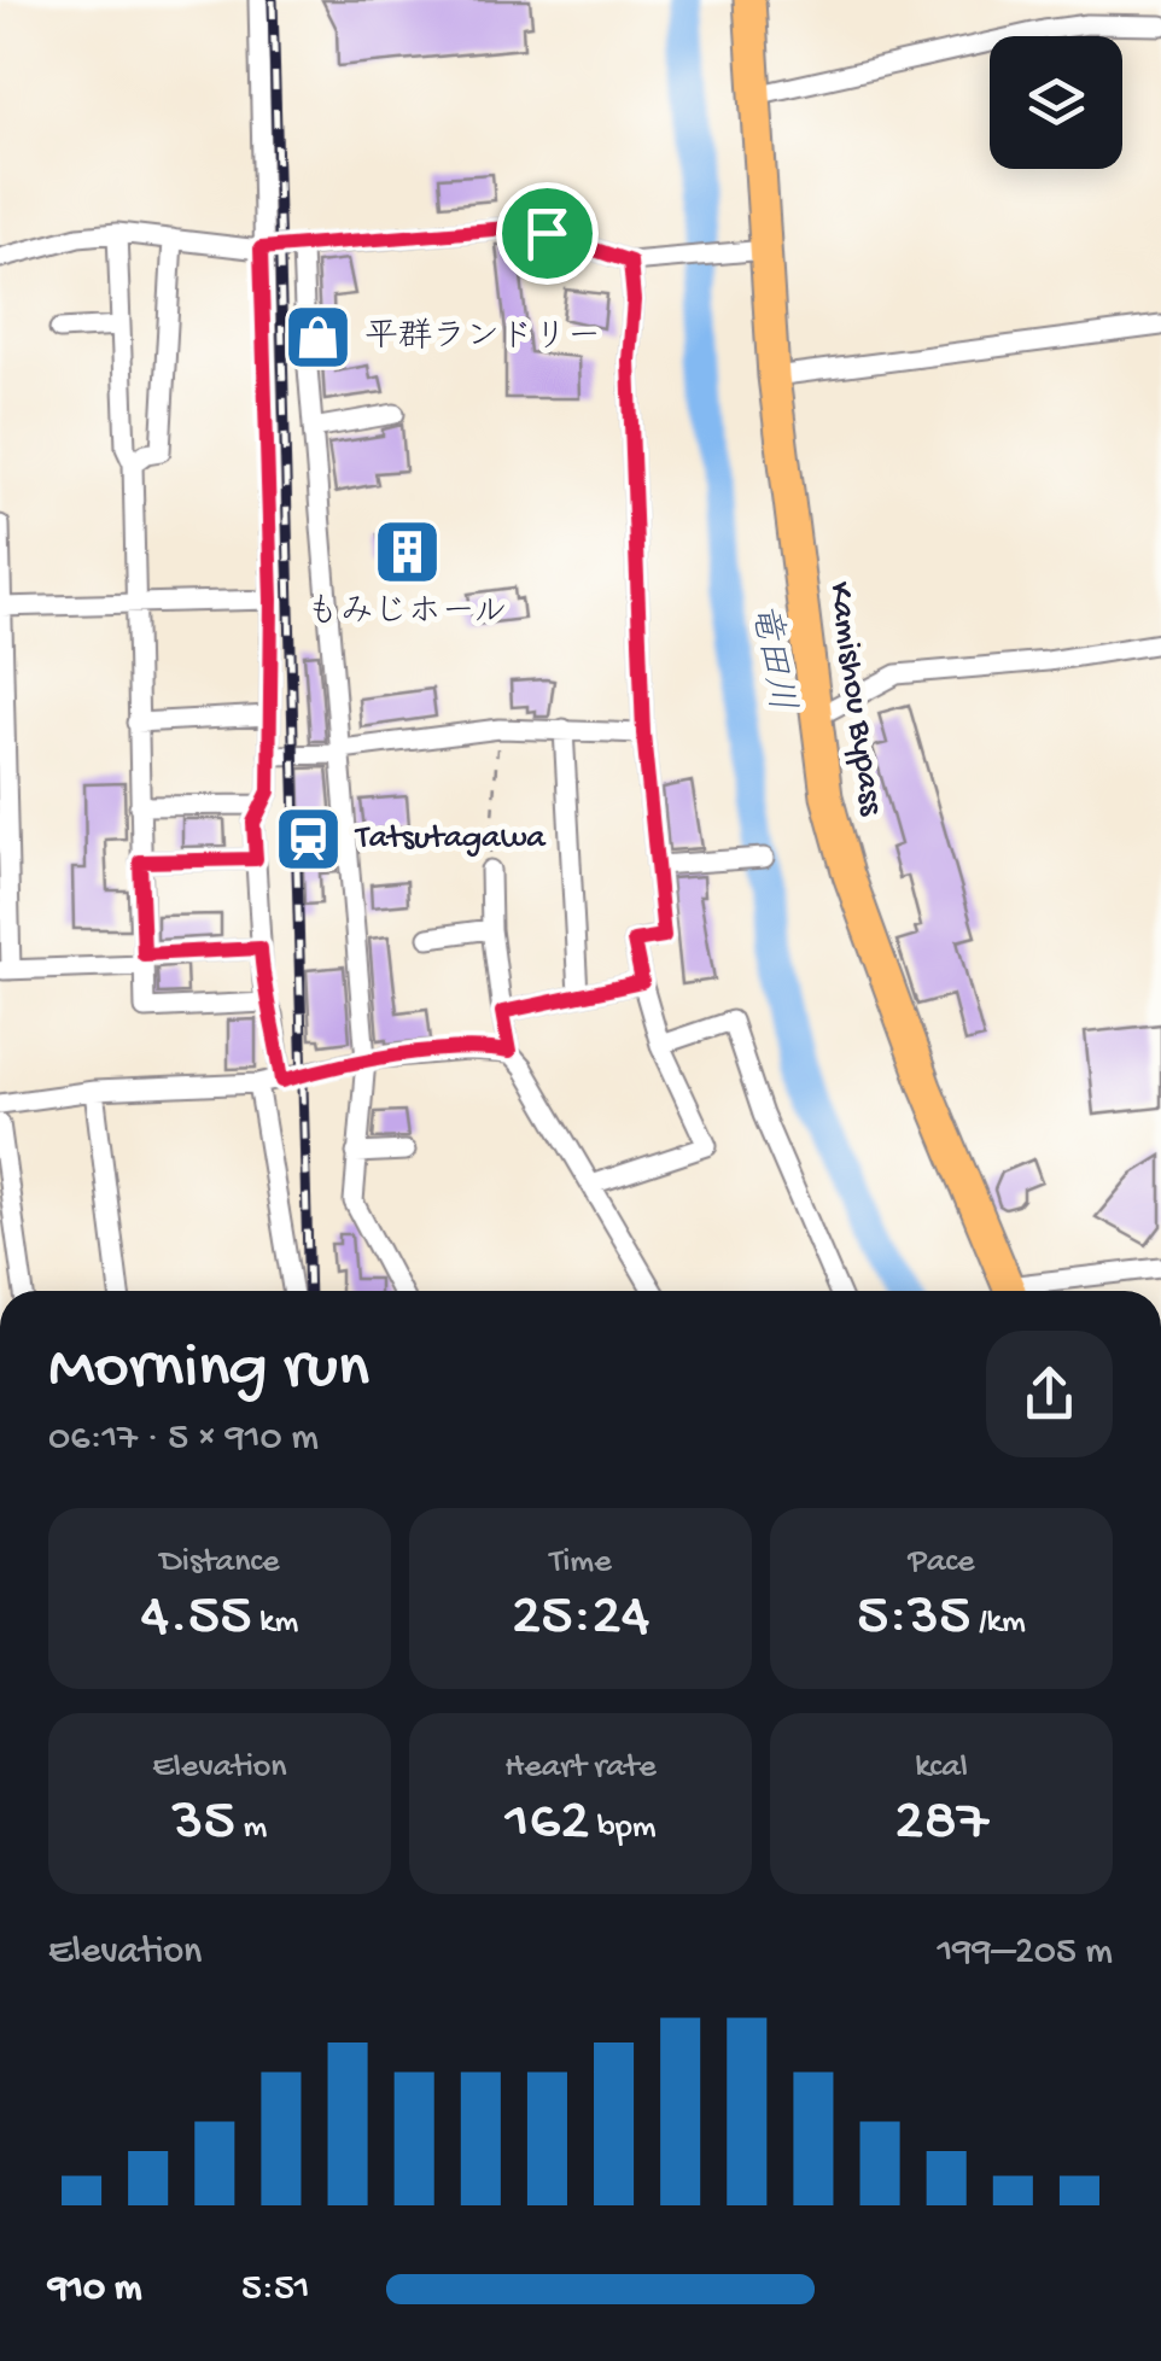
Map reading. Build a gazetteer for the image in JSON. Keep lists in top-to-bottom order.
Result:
{
  "streets": {
    "highway": ["Kamishou Bypass"]
  },
  "water": ["竜田川"],
  "places": {
    "shop": ["平群ランドリー"],
    "building": ["もみじホール"],
    "station": ["Tatsutagawa"]
  },
  "page": {
    "heading": ["Morning run", "06:17 · 5 × 910 m"],
    "stats": [
      ["Distance", "4.55 km"],
      ["Time", "25:24"],
      ["Pace", "5:35 /km"],
      ["Elevation", "35 m"],
      ["Heart rate", "162 bpm"],
      ["kcal", "287"]
    ],
    "chart": ["Elevation", "199–205 m"],
    "list": [
      {
        "name": "910 m",
        "note": "5:51"
      }
    ]
  }
}
